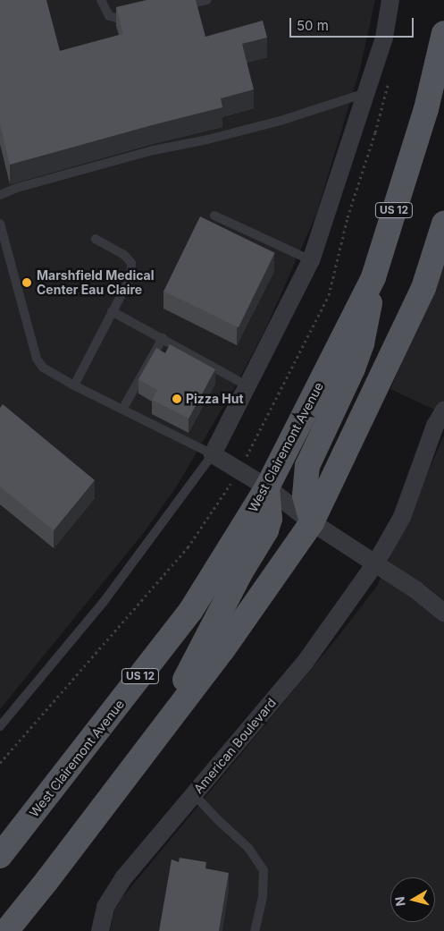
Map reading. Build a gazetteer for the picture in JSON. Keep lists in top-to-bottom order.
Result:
{
  "streets": {
    "main road": ["US 12", "West Clairemont Avenue"],
    "street": ["American Boulevard"]
  },
  "places": ["Marshfield Medical Center Eau Claire", "Pizza Hut"],
  "scale_bar": "50 m",
  "north": "left"
}
